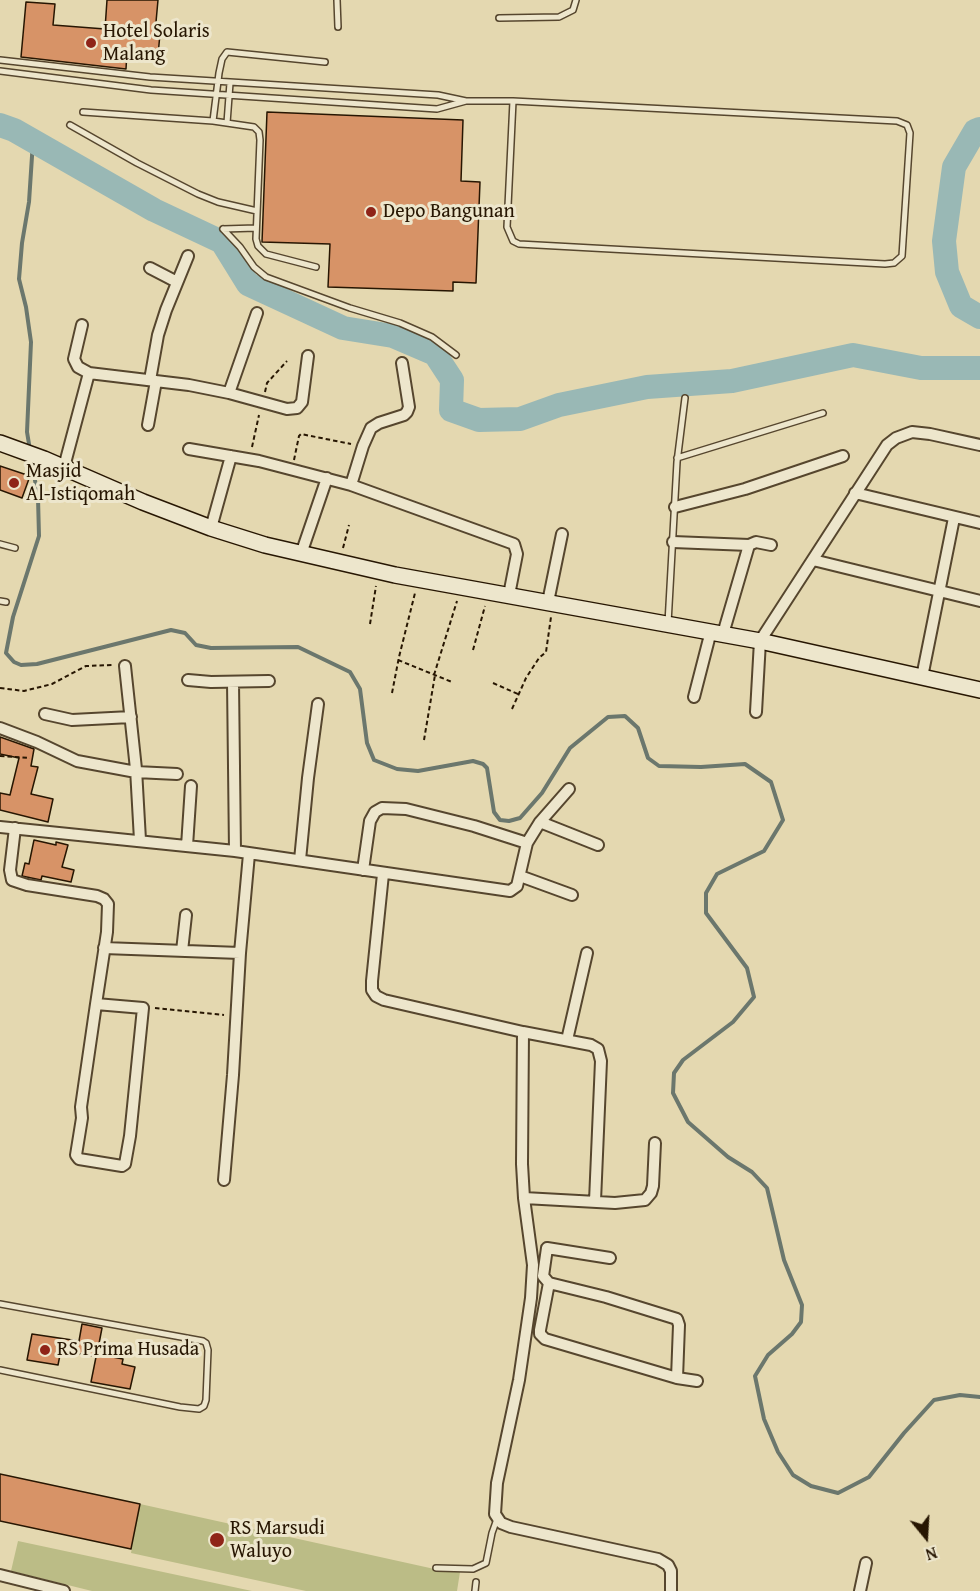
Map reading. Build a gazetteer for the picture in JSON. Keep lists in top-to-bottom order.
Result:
{
  "places": [
    "Hotel Solaris Malang",
    "Depo Bangunan",
    "Masjid Al-Istiqomah",
    "RS Prima Husada",
    "RS Marsudi Waluyo"
  ],
  "north": "bottom"
}
